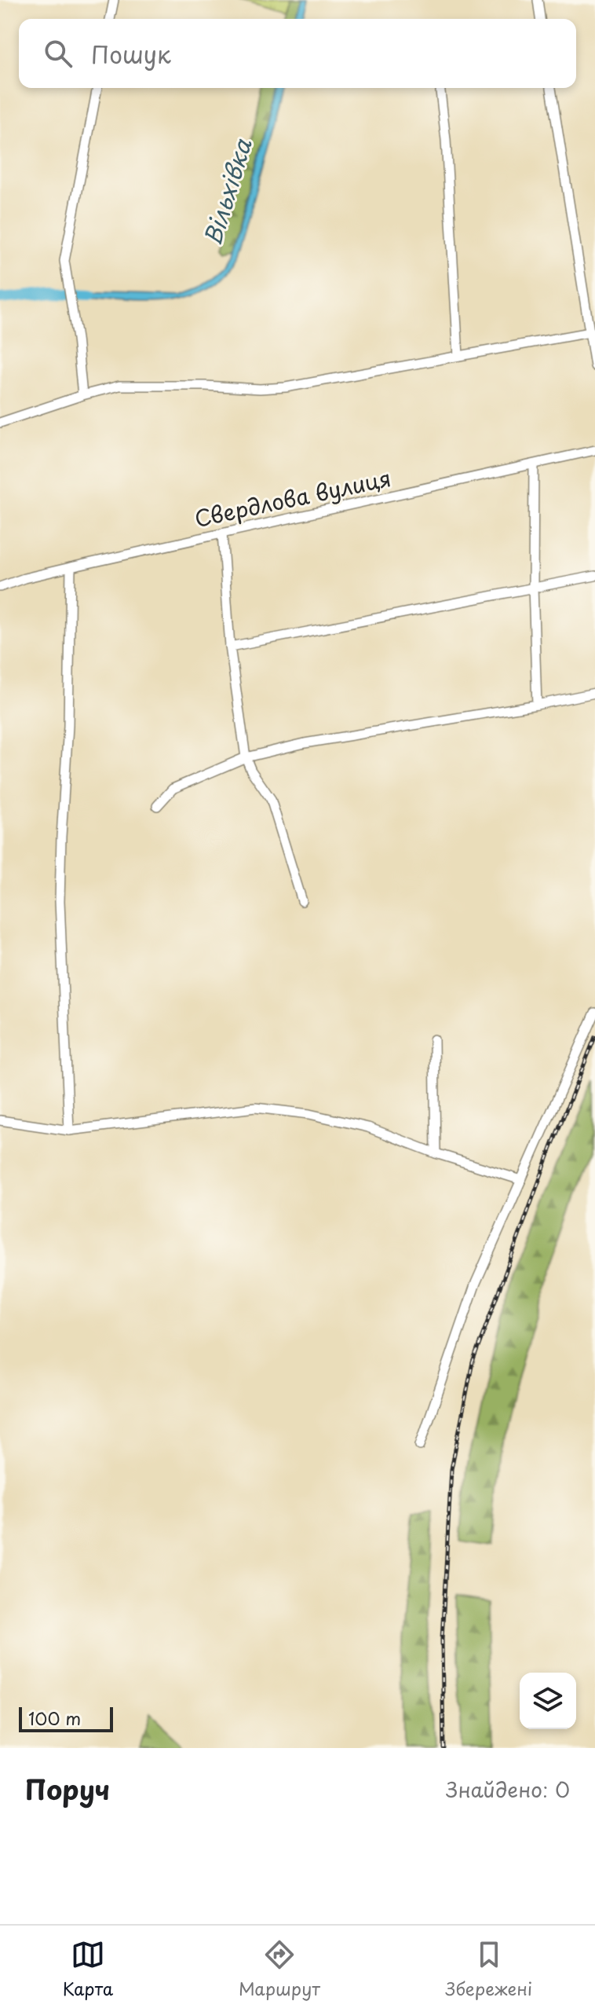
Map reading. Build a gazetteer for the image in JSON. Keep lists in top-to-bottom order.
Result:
{
  "streets": {
    "street": ["Свердлова вулиця"]
  },
  "water": ["Вільхівка"],
  "scale_bar": "100 m",
  "page": {
    "search": "Пошук",
    "scale": "100 m",
    "heading": ["Поруч", "Знайдено: 0"],
    "nav": ["Карта", "Маршрут", "Збережені"]
  }
}
